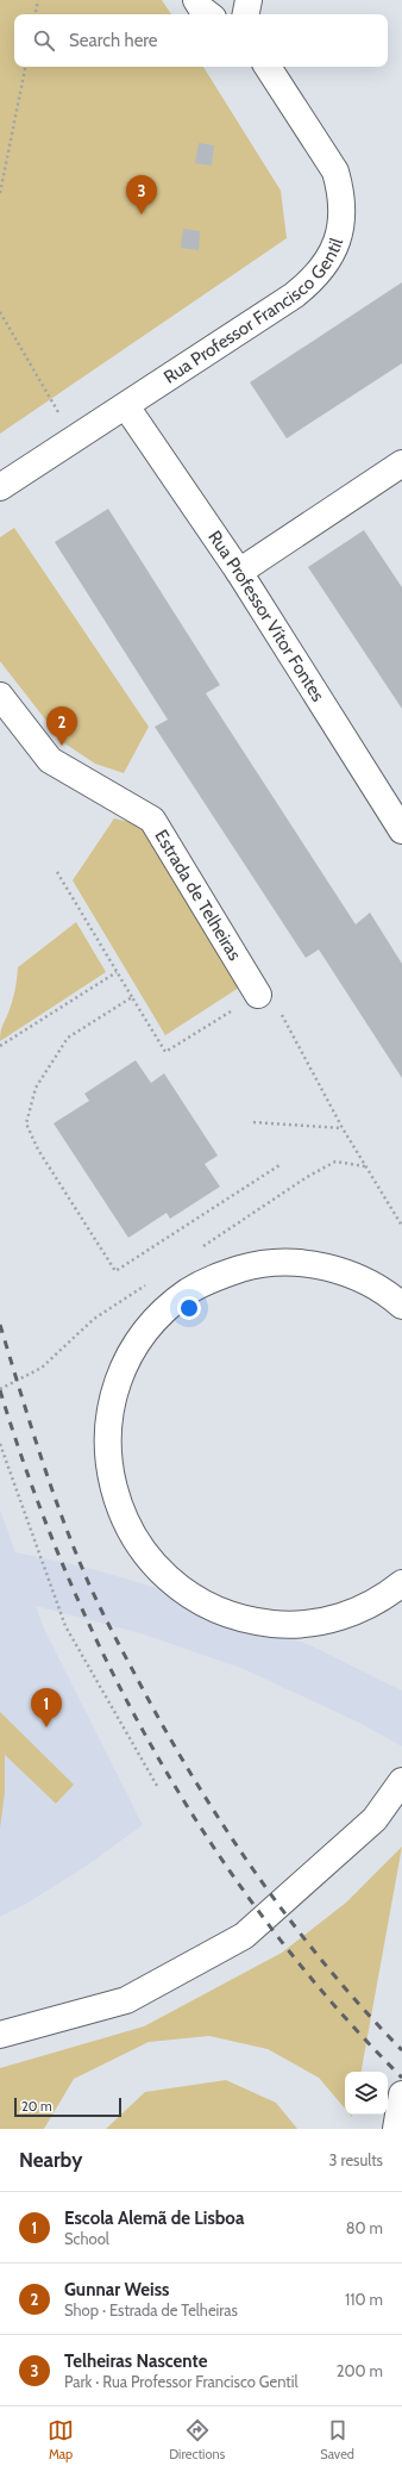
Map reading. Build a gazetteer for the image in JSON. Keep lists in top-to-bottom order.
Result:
{
  "streets": {
    "main road": ["Rua Professor Francisco Gentil", "Rua Professor Vítor Fontes", "Estrada de Telheiras"]
  },
  "crossings": [
    ["Rua Professor Francisco Gentil", "Rua Professor Vítor Fontes"]
  ],
  "scale_bar": "20 m",
  "page": {
    "search": "Search here",
    "pins": ["3", "2", "1"],
    "scale": "20 m",
    "heading": ["Nearby", "3 results"],
    "list": [
      {
        "mark": "1",
        "name": "Escola Alemã de Lisboa",
        "note": "School",
        "value": "80 m"
      },
      {
        "mark": "2",
        "name": "Gunnar Weiss",
        "note": "Shop · Estrada de Telheiras",
        "value": "110 m"
      },
      {
        "mark": "3",
        "name": "Telheiras Nascente",
        "note": "Park · Rua Professor Francisco Gentil",
        "value": "200 m"
      }
    ],
    "nav": ["Map", "Directions", "Saved"]
  }
}
